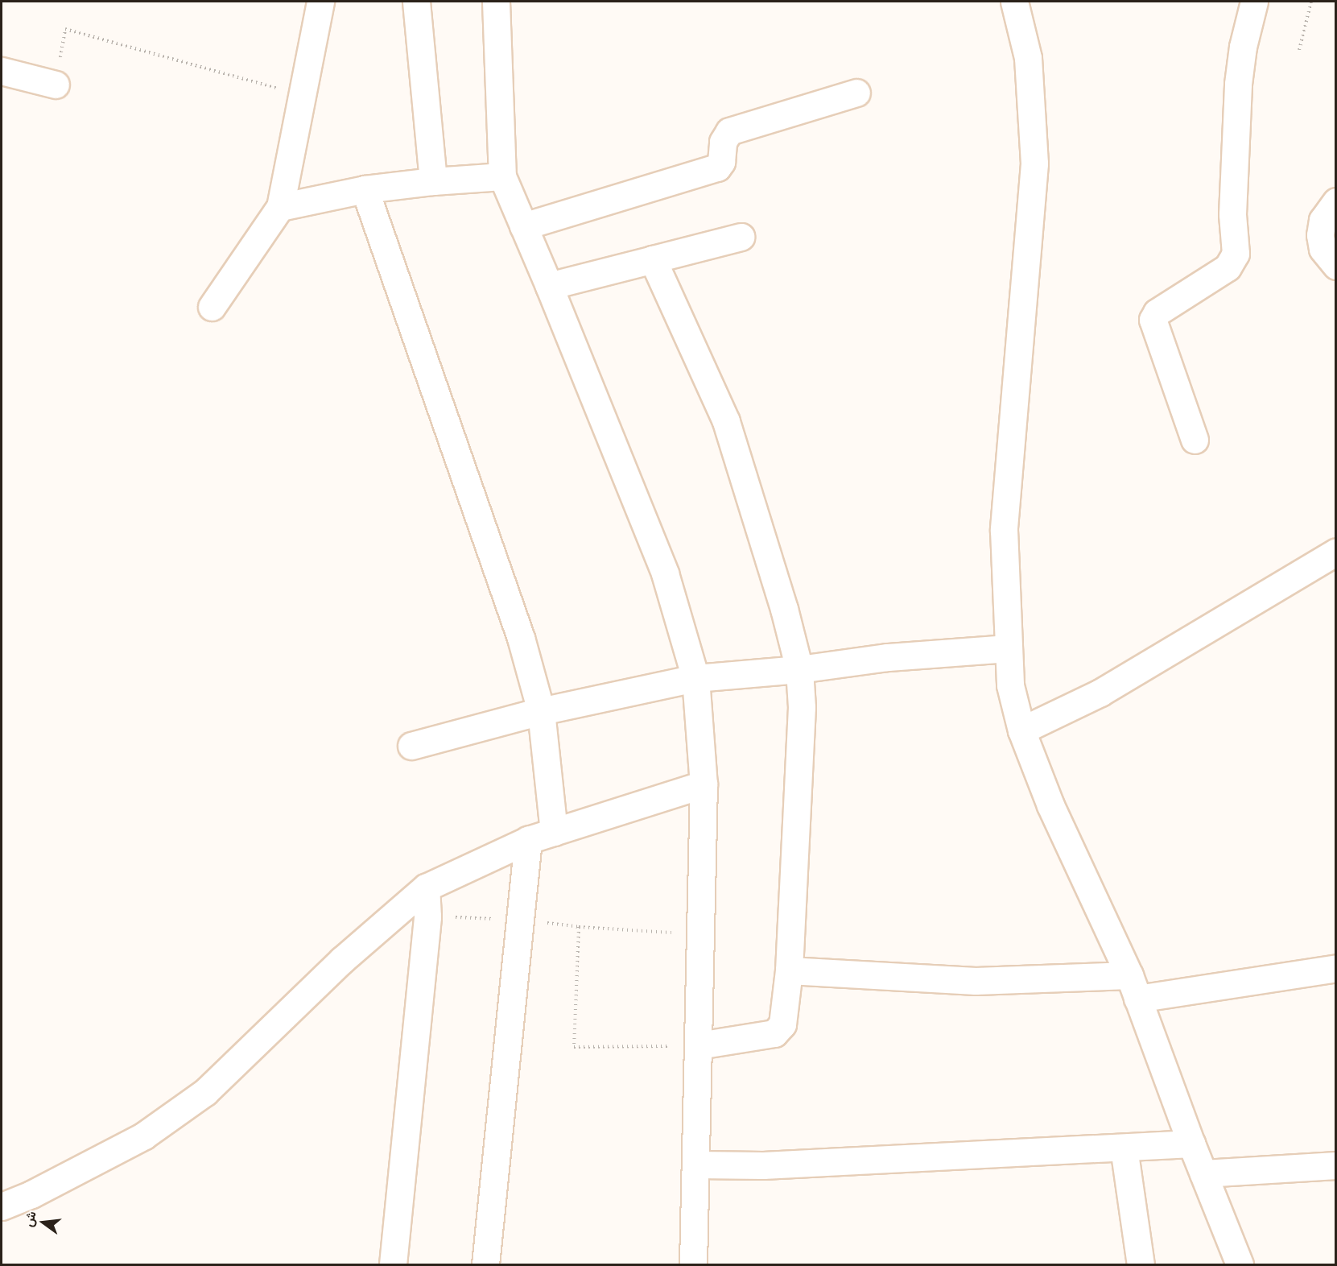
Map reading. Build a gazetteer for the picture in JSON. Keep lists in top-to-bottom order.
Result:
{
  "north": "left"
}
